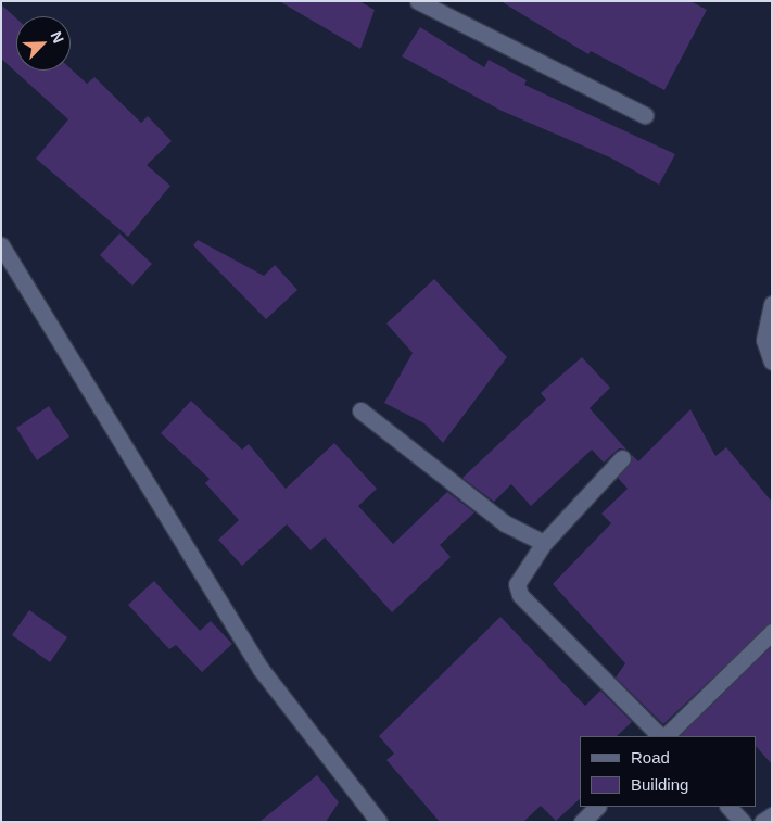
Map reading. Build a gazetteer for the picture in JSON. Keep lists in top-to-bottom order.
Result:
{
  "legend": ["Road", "Building"],
  "north": "top right"
}
